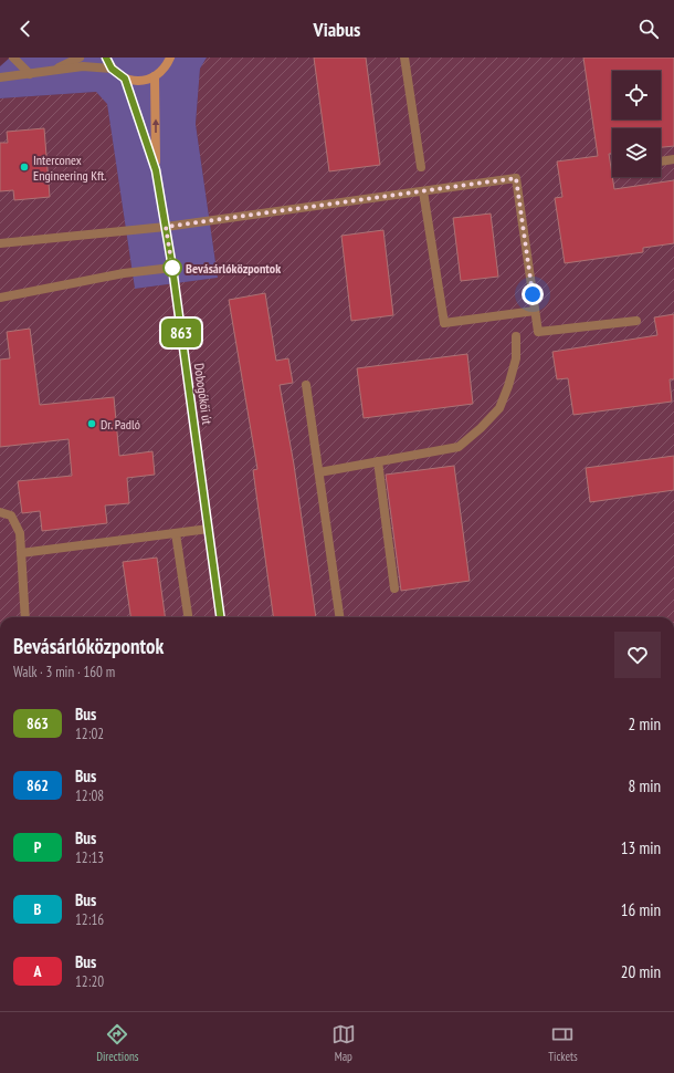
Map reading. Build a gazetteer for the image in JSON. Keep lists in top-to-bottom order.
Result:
{
  "streets": {
    "main road": ["Dobogókői út"]
  },
  "places": ["Interconex Engineering Kft.", "Bevásárlóközpontok", "Dr. Padló"],
  "lines": ["bus line 863"],
  "page": {
    "header": "Viabus",
    "on_map": "863",
    "heading": ["Bevásárlóközpontok", "Walk · 3 min · 160 m"],
    "list": [
      {
        "mark": "863",
        "name": "Bus",
        "note": "12:02",
        "value": "2 min"
      },
      {
        "mark": "862",
        "name": "Bus",
        "note": "12:08",
        "value": "8 min"
      },
      {
        "mark": "P",
        "name": "Bus",
        "note": "12:13",
        "value": "13 min"
      },
      {
        "mark": "B",
        "name": "Bus",
        "note": "12:16",
        "value": "16 min"
      },
      {
        "mark": "A",
        "name": "Bus",
        "note": "12:20",
        "value": "20 min"
      }
    ],
    "tabs": ["Directions", "Map", "Tickets"]
  }
}
